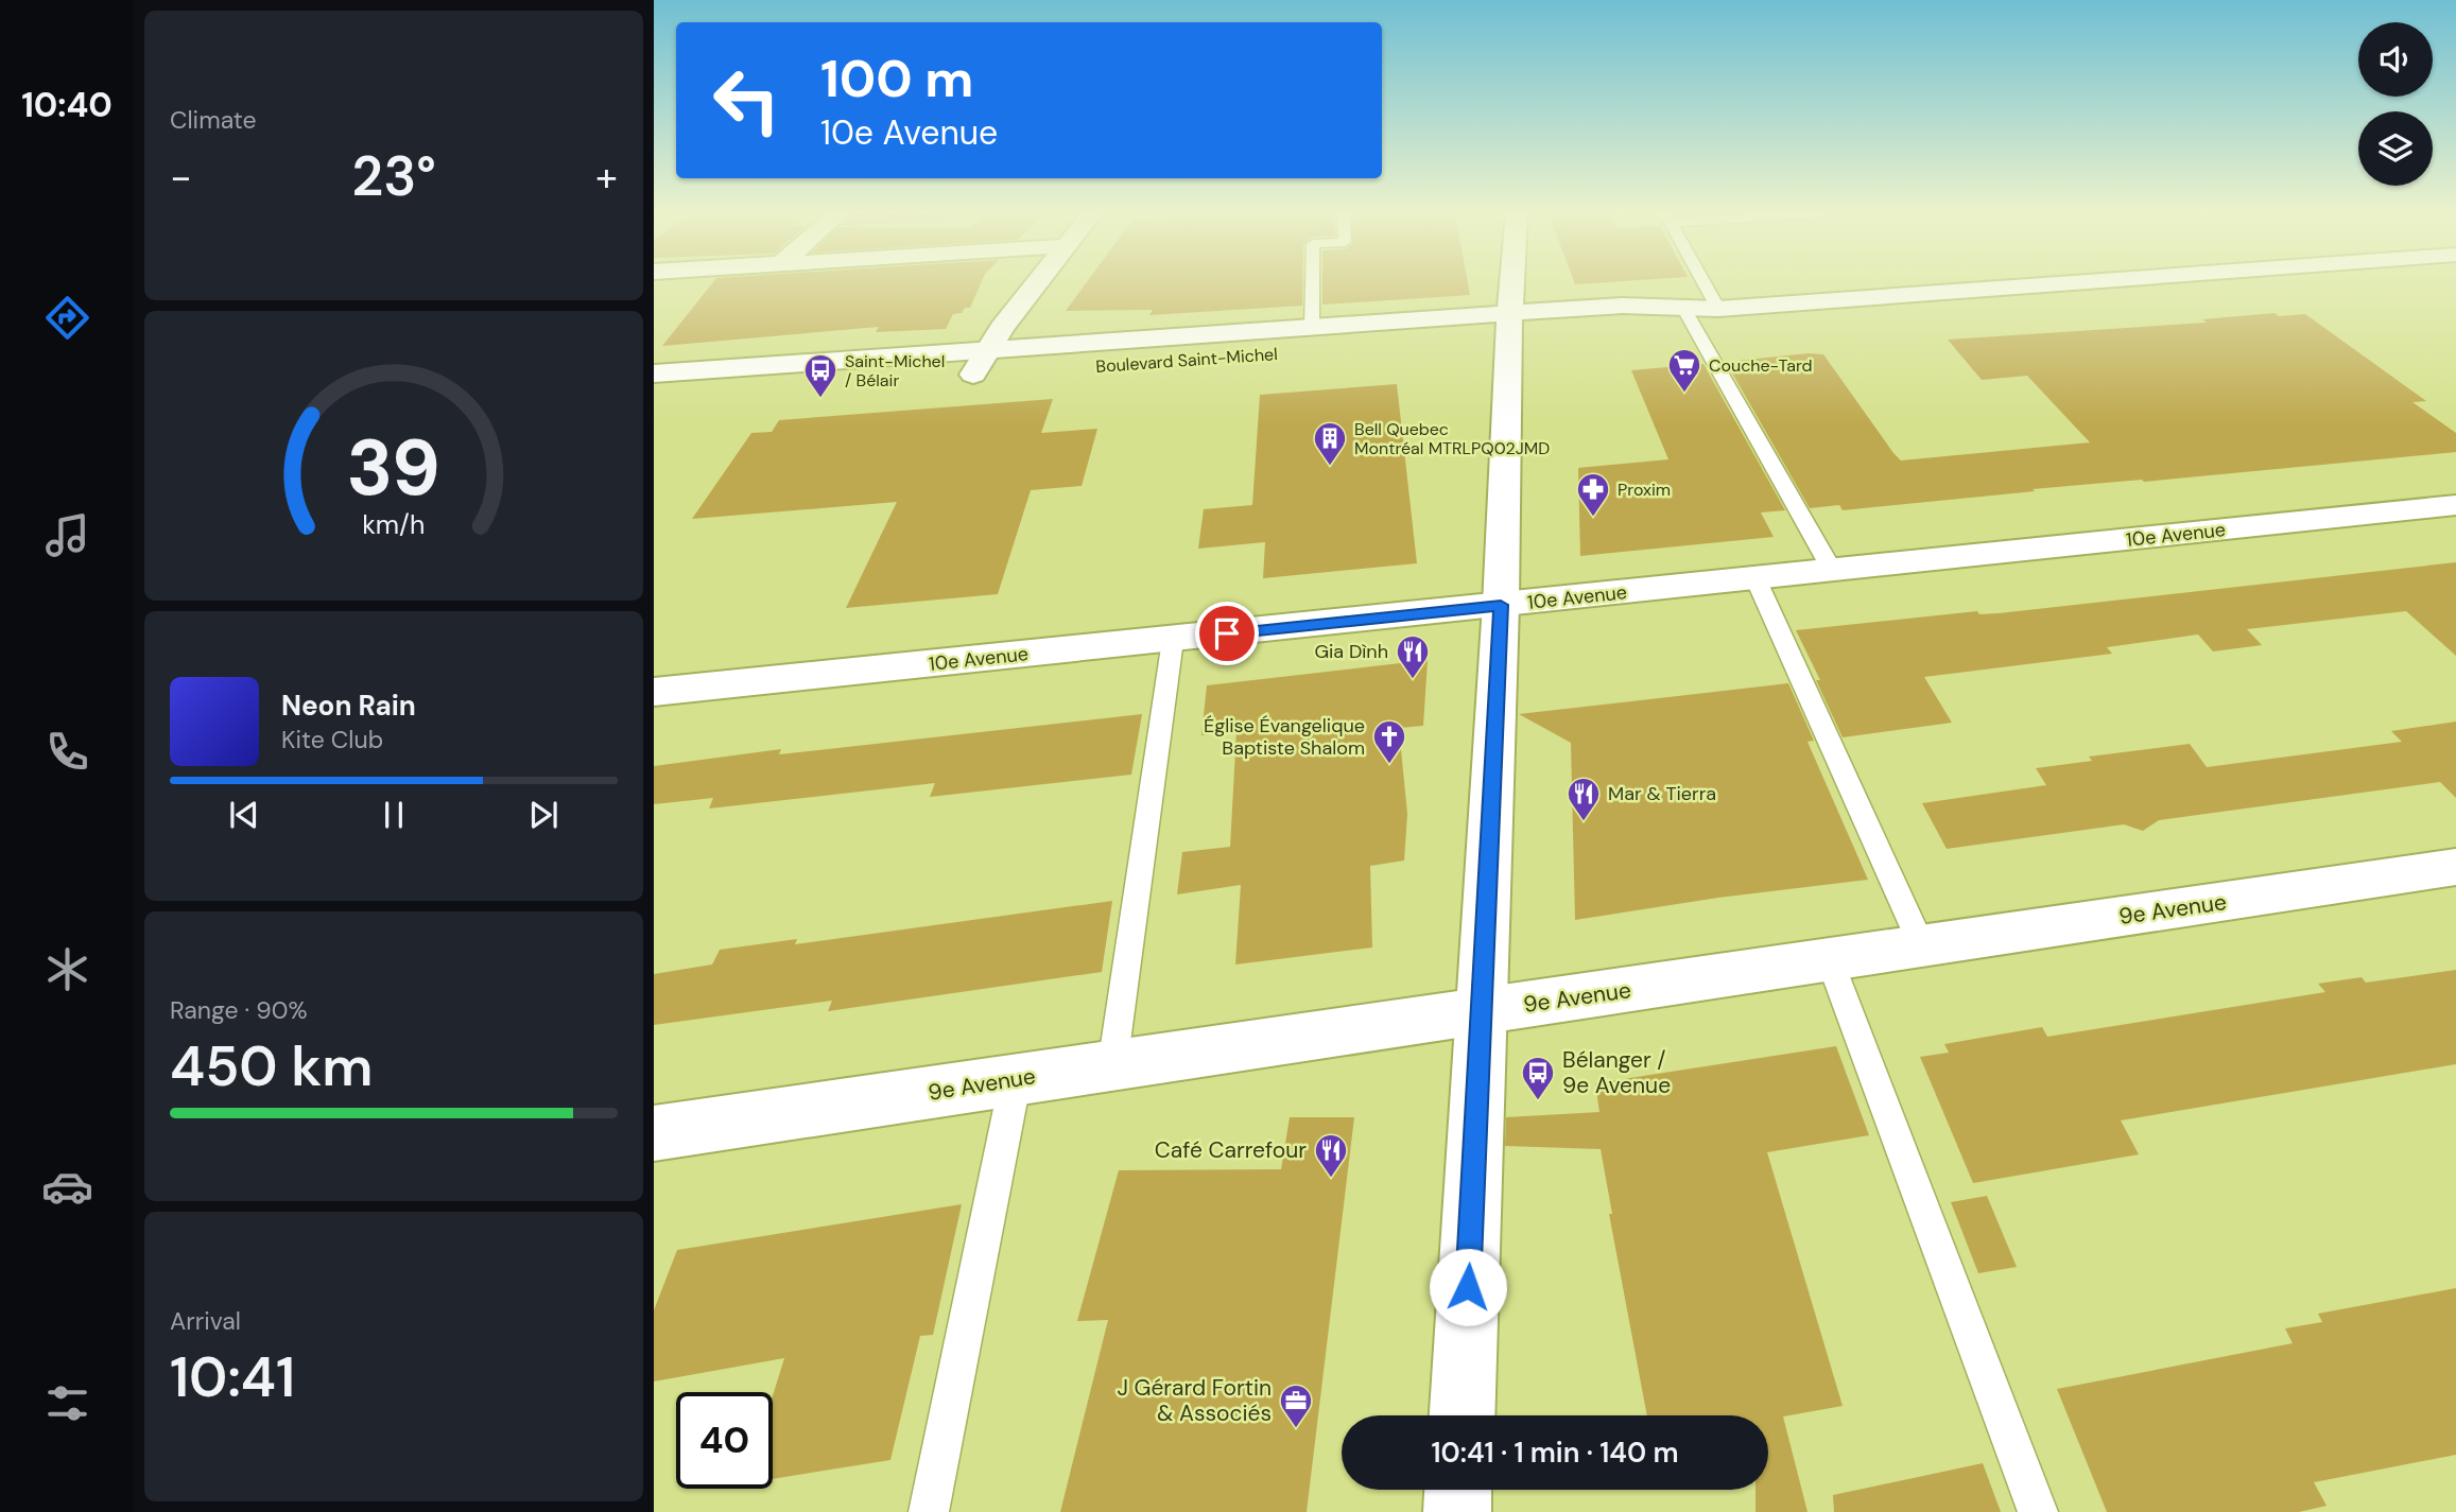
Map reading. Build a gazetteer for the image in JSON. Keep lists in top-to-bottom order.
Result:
{
  "streets": {
    "street": ["Boulevard Saint-Michel", "10e Avenue", "9e Avenue"]
  },
  "places": {
    "supermarket": ["Couche-Tard"],
    "bus stop": ["Saint-Michel / Bélair", "Bélanger / 9e Avenue"],
    "building": ["Bell Quebec Montréal MTRLPQ02JMD"],
    "pharmacy": ["Proxim"],
    "restaurant": ["Gia Dình", "Mar & Tierra", "Café Carrefour"],
    "church": ["Église Évangelique Baptiste Shalom"],
    "office": ["J Gérard Fortin & Associés"]
  },
  "page": {
    "tabs": "10:40",
    "tile": [
      "Climate",
      ["Range · 90%", "450 km"],
      ["Arrival", "10:41"]
    ],
    "turn": ["100 m", "10e Avenue"],
    "heat": ["−", "23°", "+"],
    "song": ["Neon Rain", "Kite Club"],
    "limit": "40",
    "trip": "10:41 · 1 min · 140 m",
    "gauge": ["39", "km/h"]
  }
}
